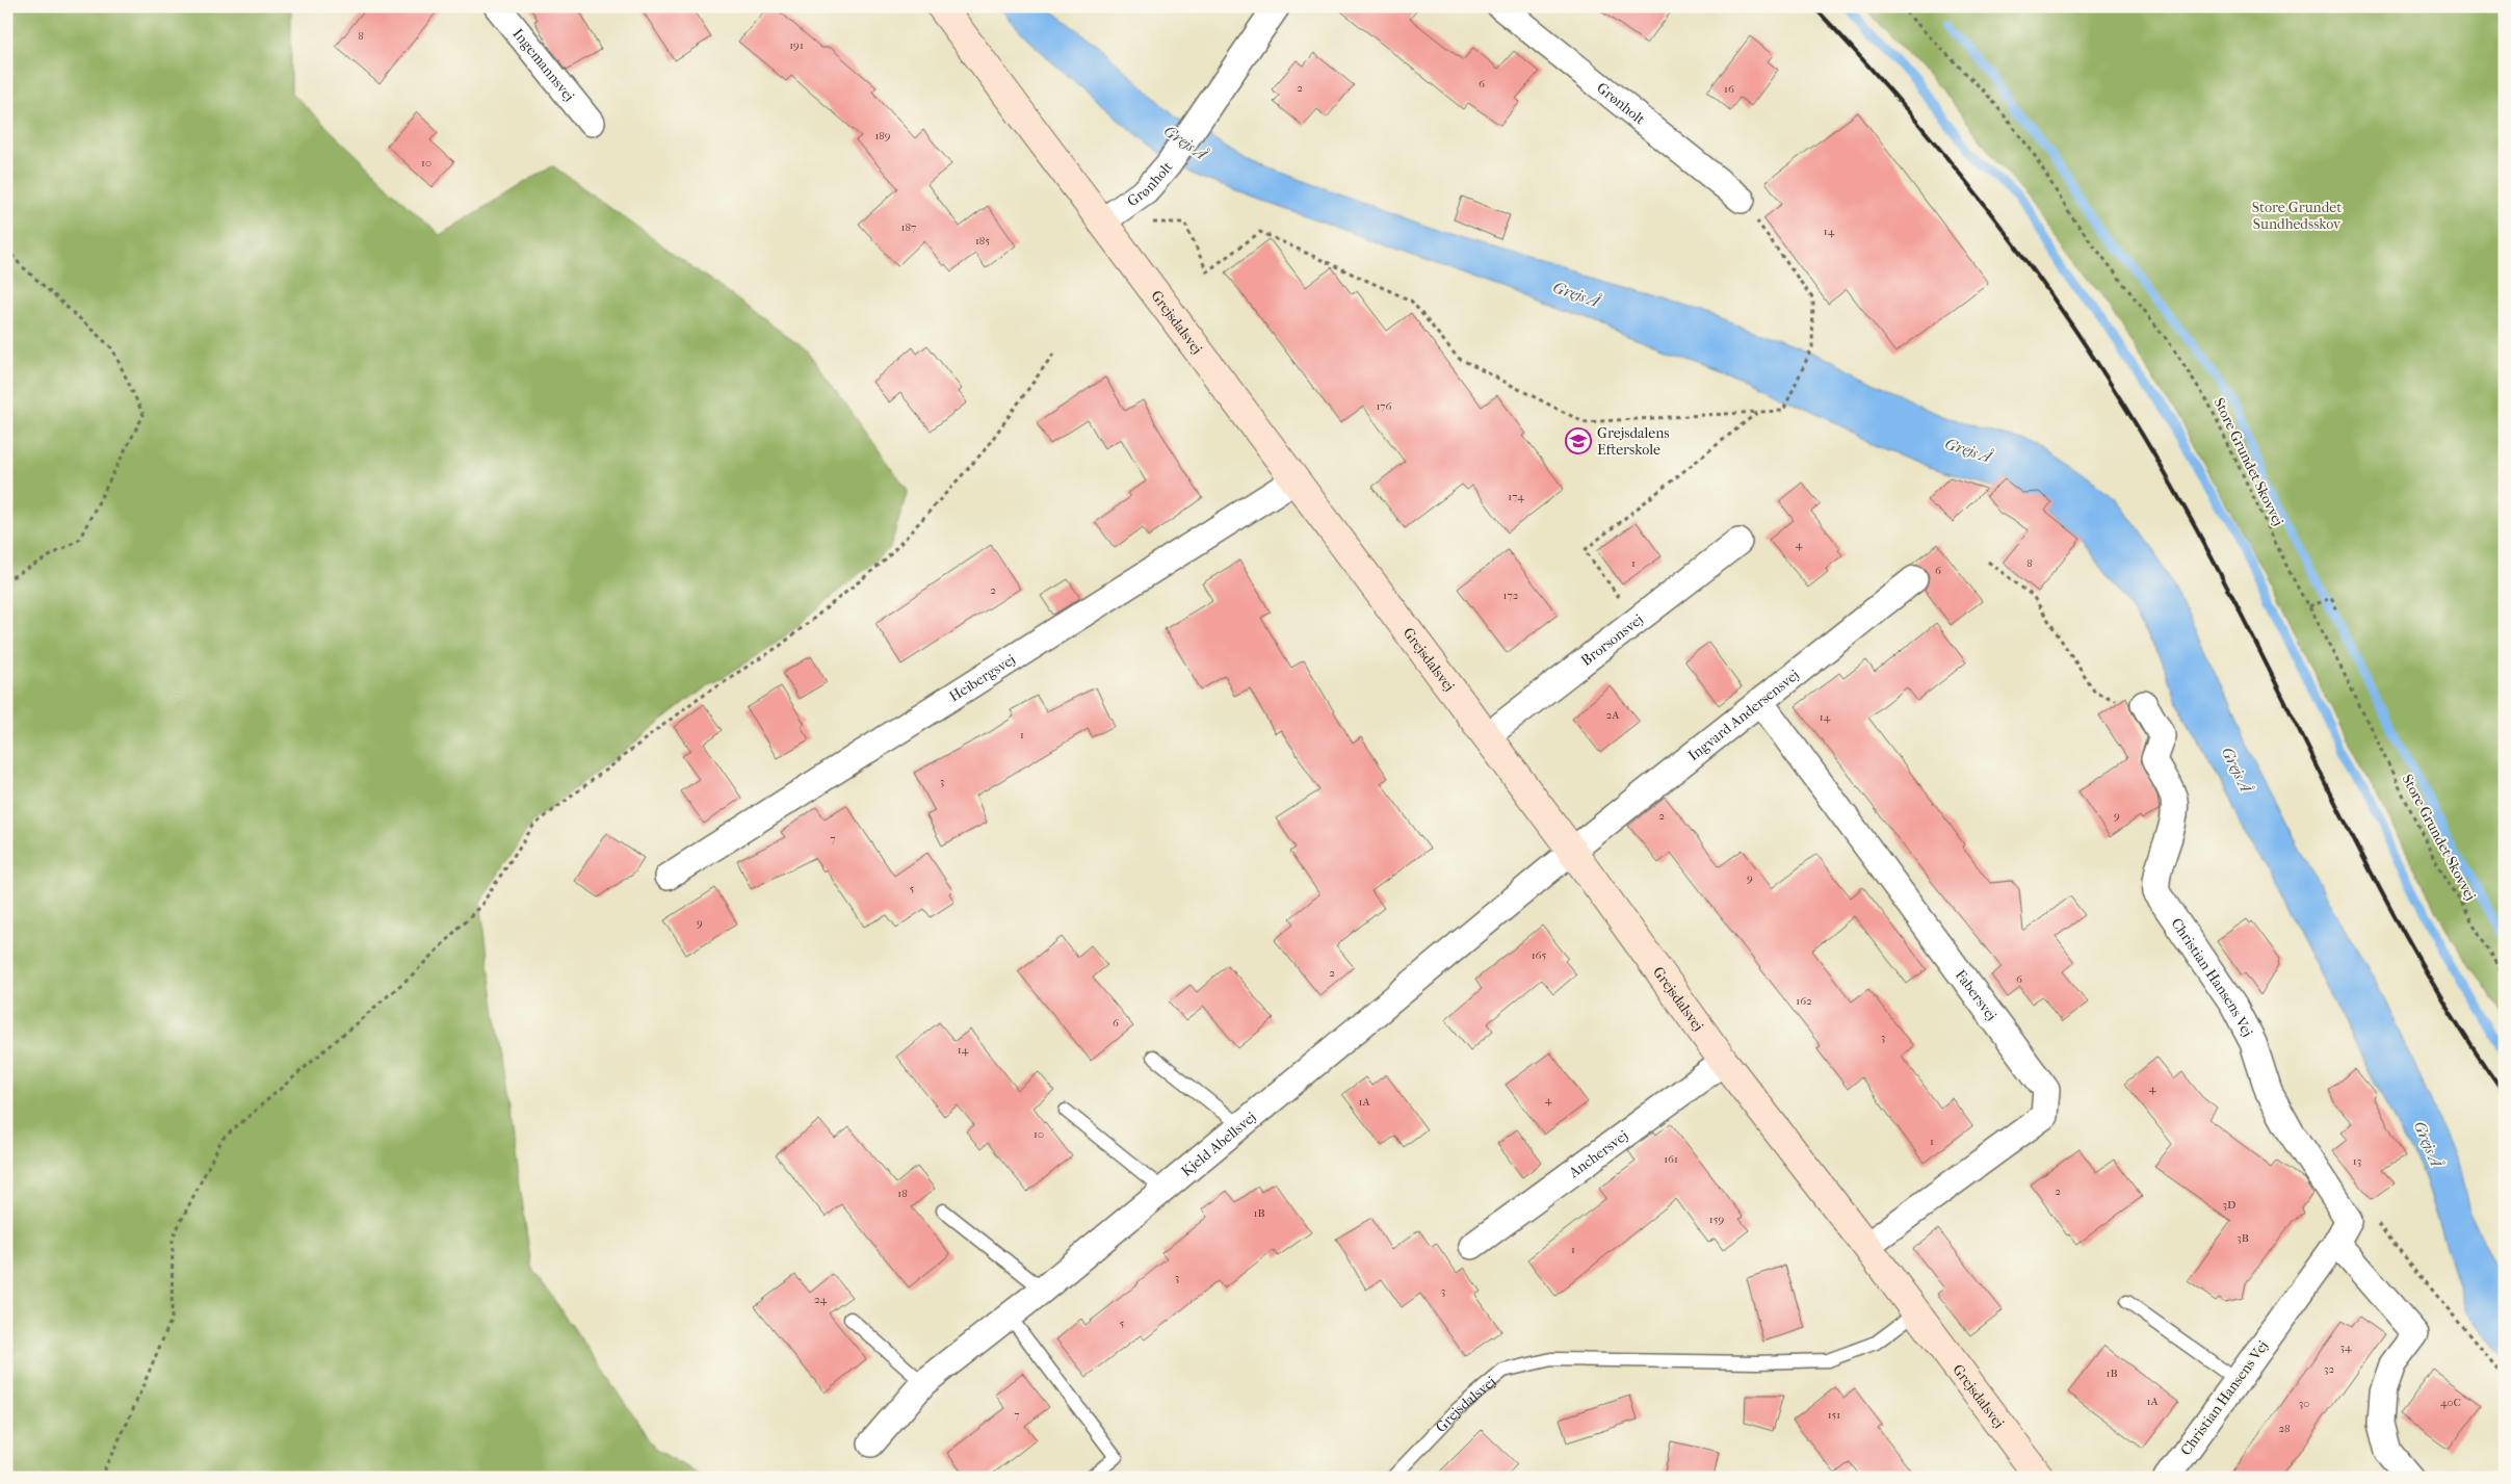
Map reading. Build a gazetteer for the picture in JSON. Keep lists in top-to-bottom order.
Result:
{
  "streets": {
    "street": [
      "Ingemannsvej",
      "Grønholt",
      "Grejsdalsvej",
      "Brorsonsvej",
      "Heibergsvej",
      "Ingvard Andersensvej",
      "Christian Hansens Vej",
      "Fabersvej",
      "Kjeld Abellsvej",
      "Anchersvej"
    ],
    "path": ["Store Grundet Skovvej"]
  },
  "crossings": [
    ["Grønholt", "Grejsdalsvej"],
    ["Grejsdalsvej", "Brorsonsvej"],
    ["Grejsdalsvej", "Heibergsvej"],
    ["Grejsdalsvej", "Ingvard Andersensvej"],
    ["Grejsdalsvej", "Fabersvej"],
    ["Grejsdalsvej", "Kjeld Abellsvej"],
    ["Grejsdalsvej", "Anchersvej"],
    ["Ingvard Andersensvej", "Fabersvej"],
    ["Ingvard Andersensvej", "Kjeld Abellsvej"]
  ],
  "water": ["Grejs Å"],
  "parks": ["Store Grundet Sundhedsskov"],
  "places": {
    "school or university": ["Grejsdalens Efterskole"]
  },
  "house_numbers": [
    "8",
    "191",
    "6",
    "2",
    "16",
    "189",
    "10",
    "187",
    "14",
    "185",
    "176",
    "174",
    "4",
    "1",
    "8",
    "6",
    "2",
    "172",
    "2A",
    "14",
    "1",
    "3",
    "2",
    "9",
    "7",
    "9",
    "5",
    "9",
    "165",
    "2",
    "6",
    "162",
    "6",
    "3",
    "14",
    "4",
    "4",
    "1A",
    "10",
    "1",
    "161",
    "13",
    "2",
    "18",
    "3D",
    "1B",
    "159",
    "3B",
    "1",
    "3",
    "3",
    "24",
    "5",
    "34",
    "32",
    "1B",
    "1A",
    "40C",
    "30",
    "7",
    "151",
    "28"
  ]
}
